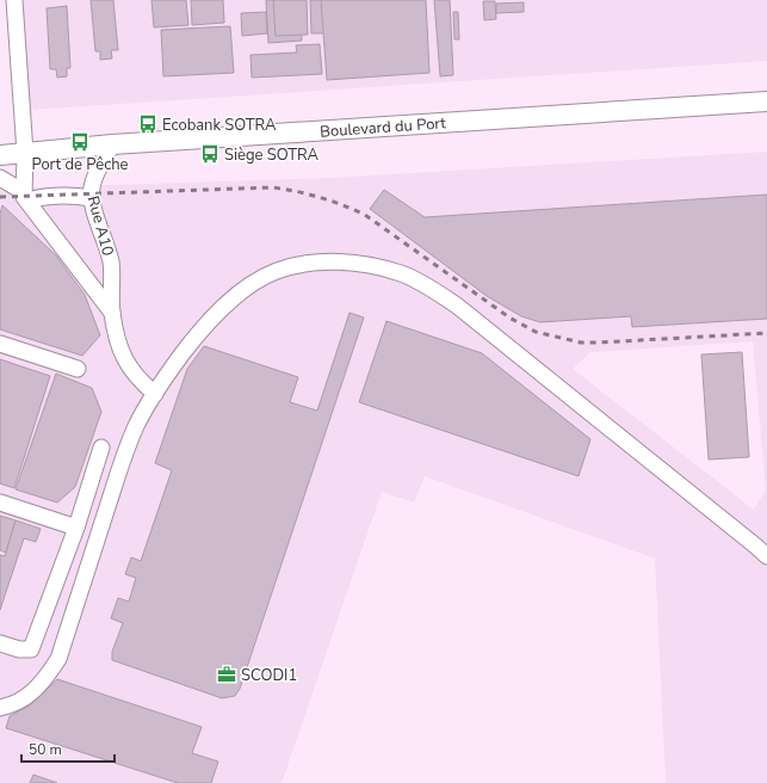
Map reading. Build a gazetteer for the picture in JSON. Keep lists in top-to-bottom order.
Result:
{
  "streets": {
    "main road": ["Boulevard du Port"],
    "street": ["Rue A10"]
  },
  "crossings": [
    ["Boulevard du Port", "Rue A10"]
  ],
  "places": {
    "bus stop": ["Ecobank SOTRA", "Port de Pêche", "Siège SOTRA"],
    "office": ["SCODI1"]
  },
  "scale_bar": "50 m"
}
